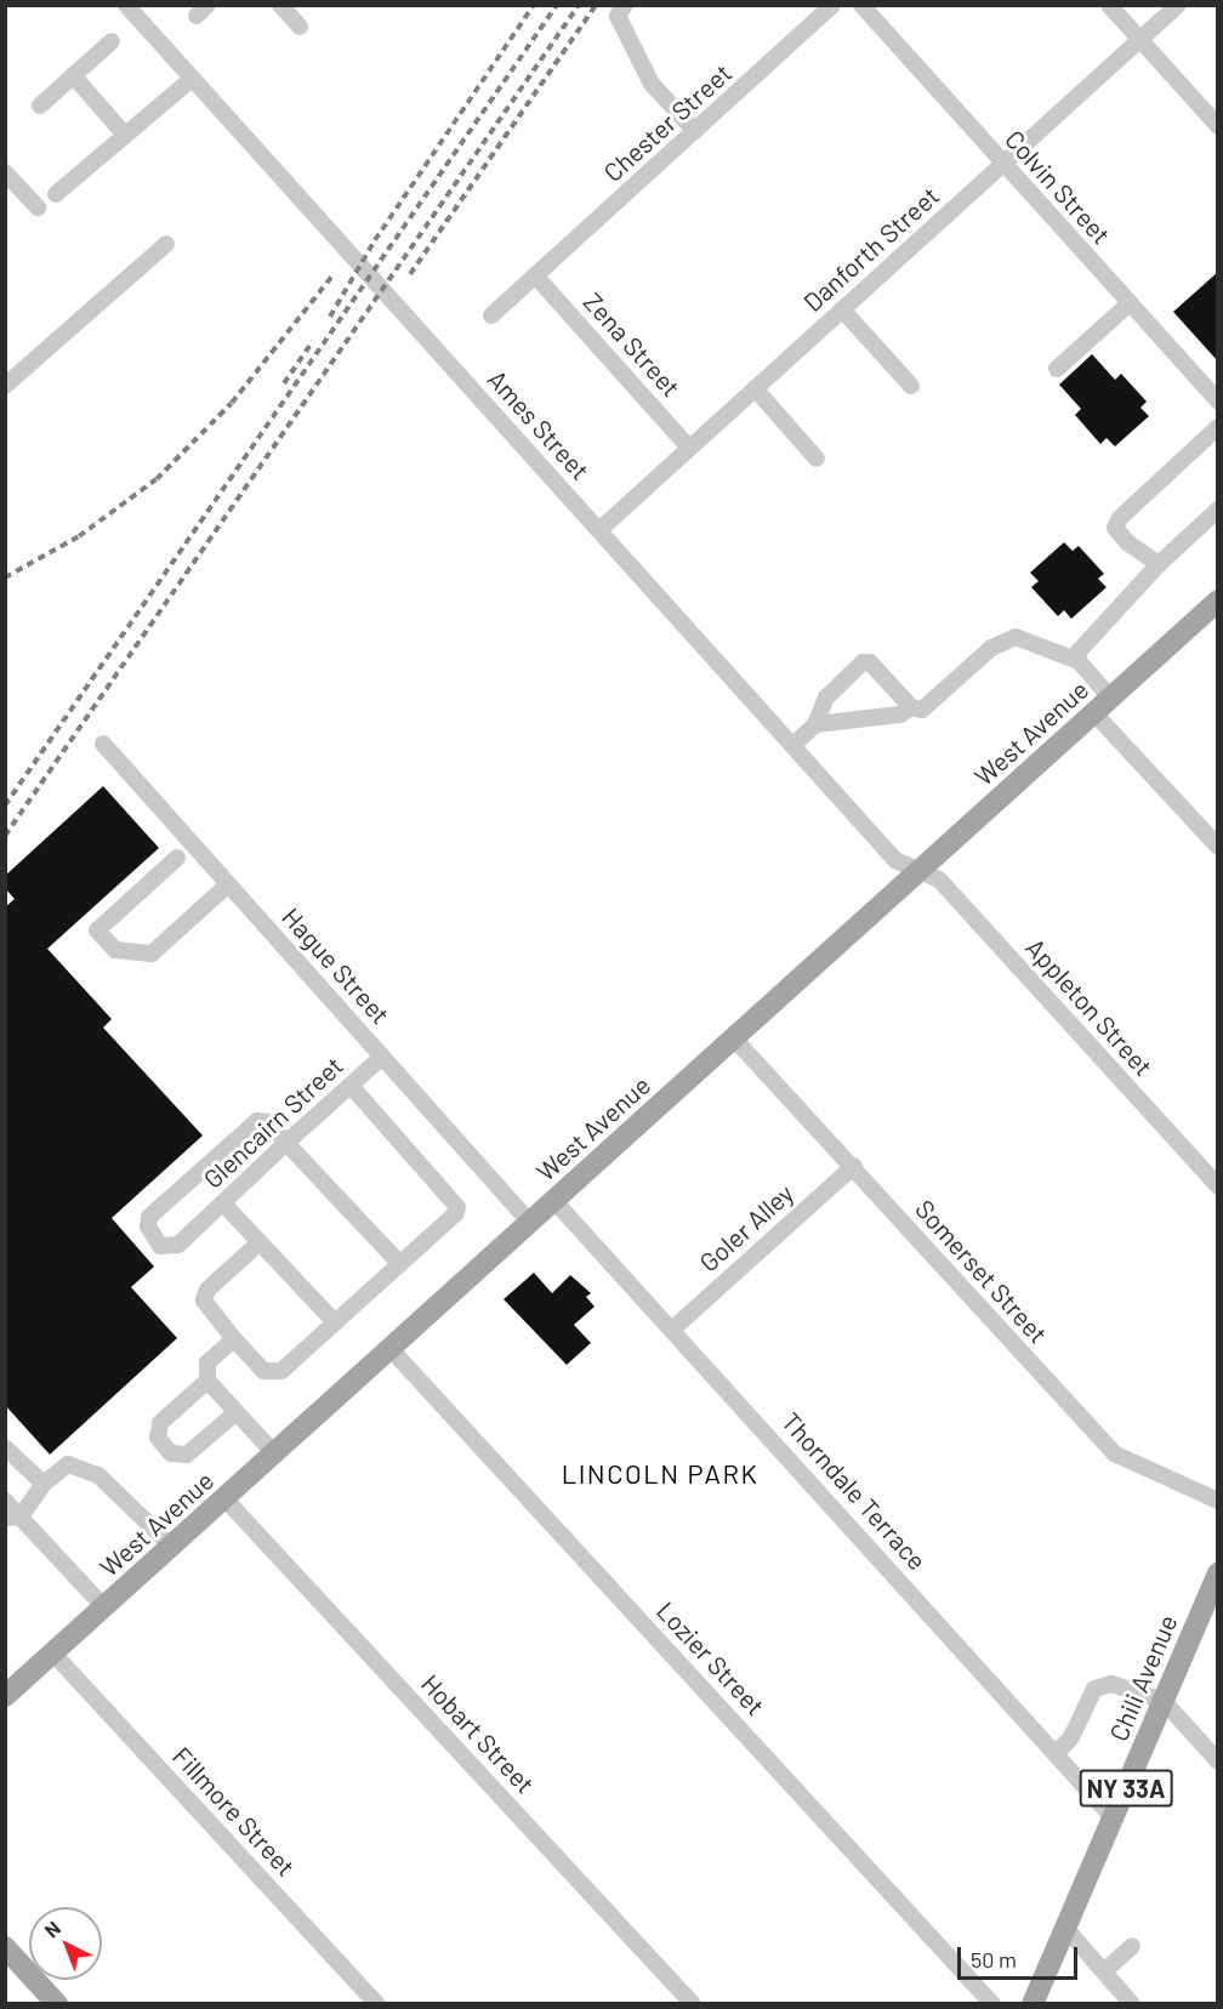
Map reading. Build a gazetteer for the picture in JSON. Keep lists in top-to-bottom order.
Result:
{
  "streets": {
    "main road": ["West Avenue", "Chili Avenue", "NY 33A"],
    "street": [
      "Chester Street",
      "Colvin Street",
      "Danforth Street",
      "Zena Street",
      "Ames Street",
      "Hague Street",
      "Appleton Street",
      "Glencairn Street",
      "Goler Alley",
      "Somerset Street",
      "Thorndale Terrace",
      "Lozier Street",
      "Hobart Street",
      "Fillmore Street"
    ]
  },
  "crossings": [
    ["Chester Street", "Zena Street"],
    ["Colvin Street", "Danforth Street"],
    ["Danforth Street", "Zena Street"],
    ["Danforth Street", "Ames Street"],
    ["Ames Street", "West Avenue"],
    ["Ames Street", "Appleton Street"],
    ["West Avenue", "Hague Street"],
    ["West Avenue", "Appleton Street"],
    ["West Avenue", "Somerset Street"],
    ["West Avenue", "Thorndale Terrace"],
    ["West Avenue", "Lozier Street"],
    ["West Avenue", "Hobart Street"],
    ["West Avenue", "Fillmore Street"],
    ["Hague Street", "Glencairn Street"],
    ["Goler Alley", "Somerset Street"],
    ["Goler Alley", "Thorndale Terrace"],
    ["Thorndale Terrace", "Chili Avenue"]
  ],
  "districts": ["LINCOLN PARK"],
  "scale_bar": "50 m",
  "north": "top left"
}
